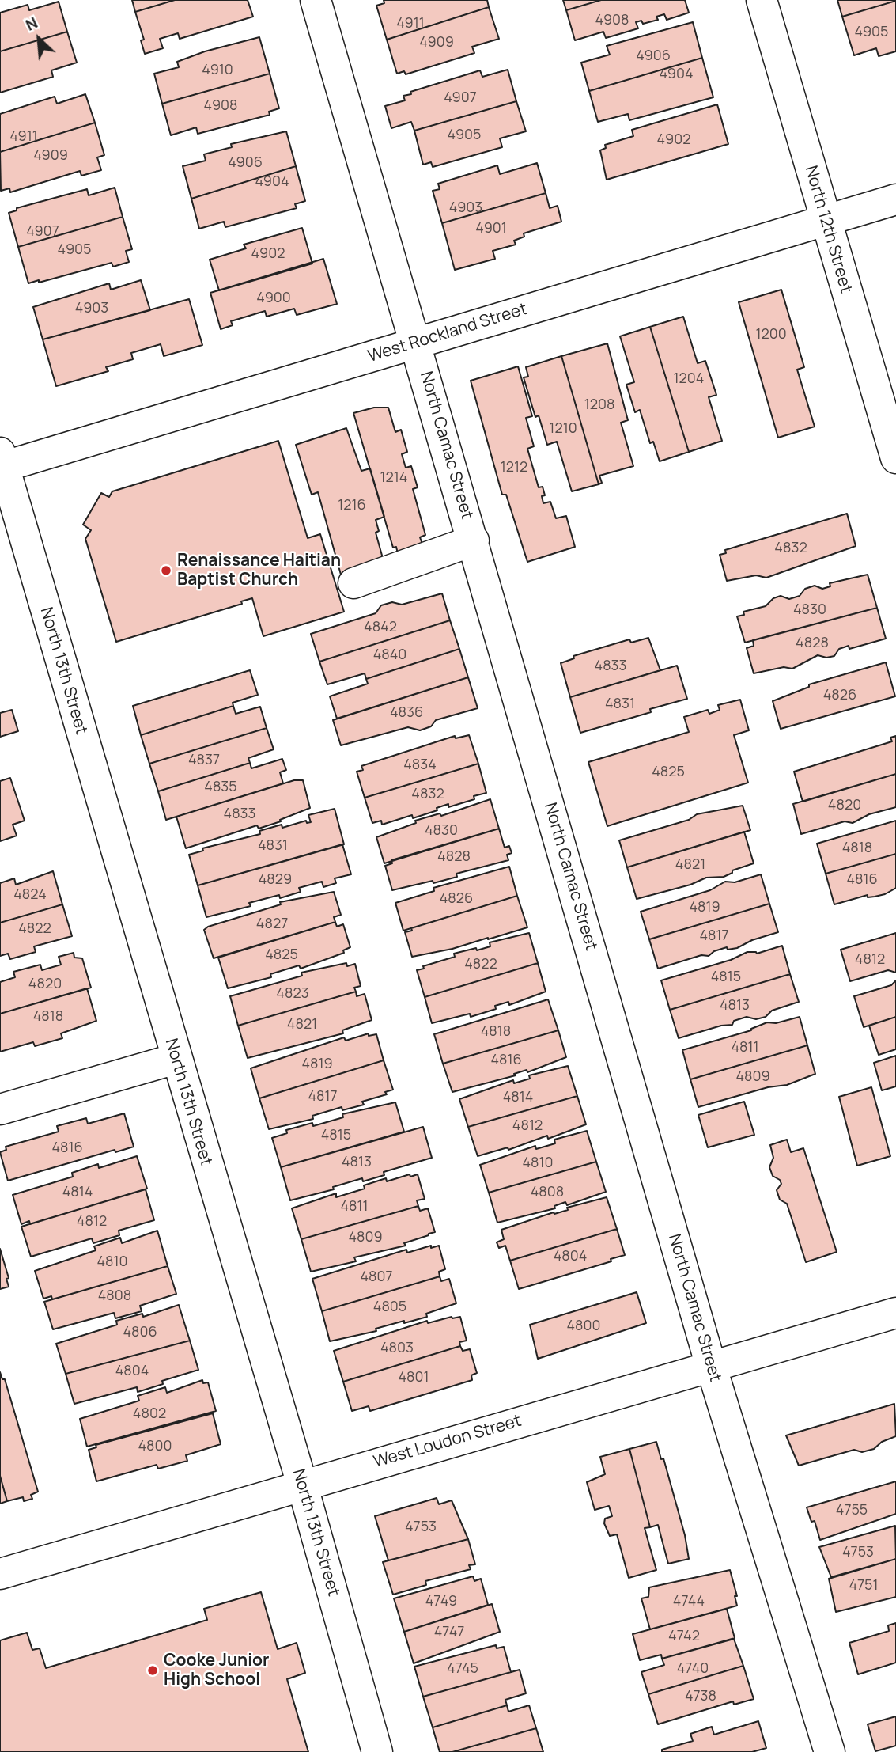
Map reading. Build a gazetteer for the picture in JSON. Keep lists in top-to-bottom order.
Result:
{
  "streets": {
    "street": [
      "North 12th Street",
      "West Rockland Street",
      "North Camac Street",
      "North 13th Street",
      "West Loudon Street"
    ]
  },
  "crossings": [
    ["North 12th Street", "West Rockland Street"],
    ["West Rockland Street", "North Camac Street"],
    ["West Rockland Street", "North 13th Street"],
    ["North Camac Street", "West Loudon Street"],
    ["North 13th Street", "West Loudon Street"]
  ],
  "places": ["Renaissance Haitian Baptist Church", "Cooke Junior High School"],
  "house_numbers": [
    "4908",
    "4911",
    "4905",
    "4909",
    "4906",
    "4910",
    "4904",
    "4907",
    "4908",
    "4905",
    "4911",
    "4902",
    "4909",
    "4906",
    "4904",
    "4903",
    "4901",
    "4907",
    "4905",
    "4902",
    "4900",
    "4903",
    "1200",
    "1204",
    "1208",
    "1210",
    "1212",
    "1214",
    "1216",
    "4832",
    "4830",
    "4842",
    "4828",
    "4840",
    "4833",
    "4826",
    "4831",
    "4836",
    "4837",
    "4834",
    "4825",
    "4835",
    "4832",
    "4820",
    "4833",
    "4830",
    "4831",
    "4818",
    "4828",
    "4821",
    "4829",
    "4816",
    "4824",
    "4826",
    "4819",
    "4827",
    "4822",
    "4817",
    "4825",
    "4812",
    "4822",
    "4815",
    "4820",
    "4823",
    "4813",
    "4818",
    "4821",
    "4818",
    "4811",
    "4816",
    "4819",
    "4809",
    "4817",
    "4814",
    "4812",
    "4815",
    "4816",
    "4813",
    "4810",
    "4814",
    "4808",
    "4811",
    "4812",
    "4809",
    "4804",
    "4810",
    "4807",
    "4808",
    "4805",
    "4800",
    "4806",
    "4803",
    "4804",
    "4801",
    "4802",
    "4800",
    "4755",
    "4753",
    "4753",
    "4751",
    "4749",
    "4744",
    "4747",
    "4742",
    "4745",
    "4740",
    "4738"
  ],
  "north": "top left"
}
